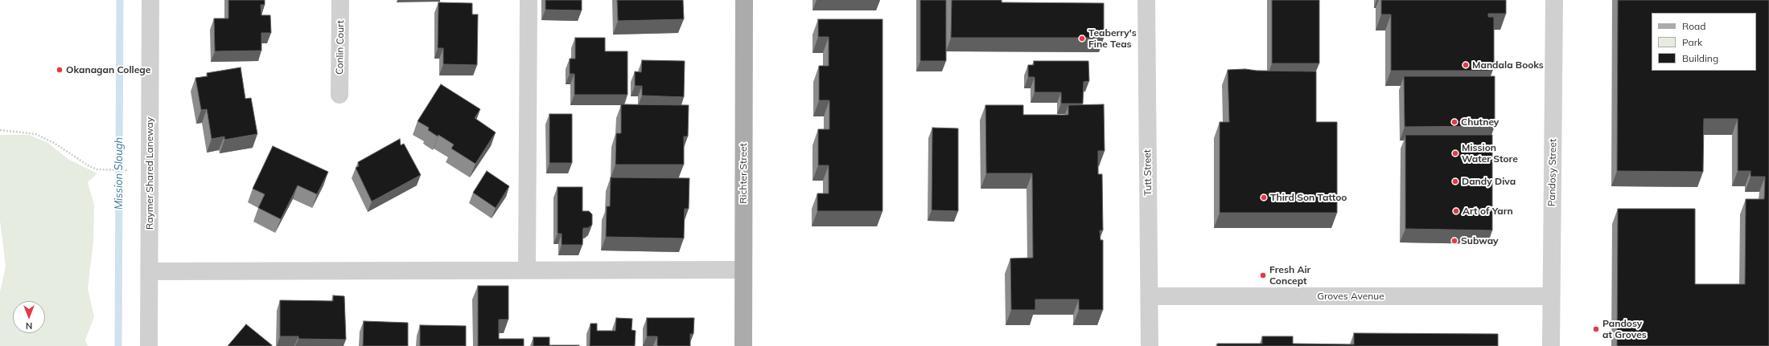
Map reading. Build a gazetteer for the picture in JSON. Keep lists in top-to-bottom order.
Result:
{
  "streets": {
    "main road": ["Richter Street"],
    "street": [
      "Conlin Court",
      "Tutt Street",
      "Pandosy Street",
      "Raymer Shared Laneway",
      "Groves Avenue"
    ]
  },
  "crossings": [
    ["Tutt Street", "Groves Avenue"],
    ["Pandosy Street", "Groves Avenue"]
  ],
  "water": ["Mission Slough"],
  "places": [
    "Teaberry's Fine Teas",
    "Mandala Books",
    "Okanagan College",
    "Chutney",
    "Mission Water Store",
    "Dandy Diva",
    "Third Son Tattoo",
    "Art of Yarn",
    "Subway",
    "Fresh Air Concept",
    "Pandosy at Groves"
  ],
  "legend": ["Road", "Park", "Building"],
  "north": "bottom"
}
